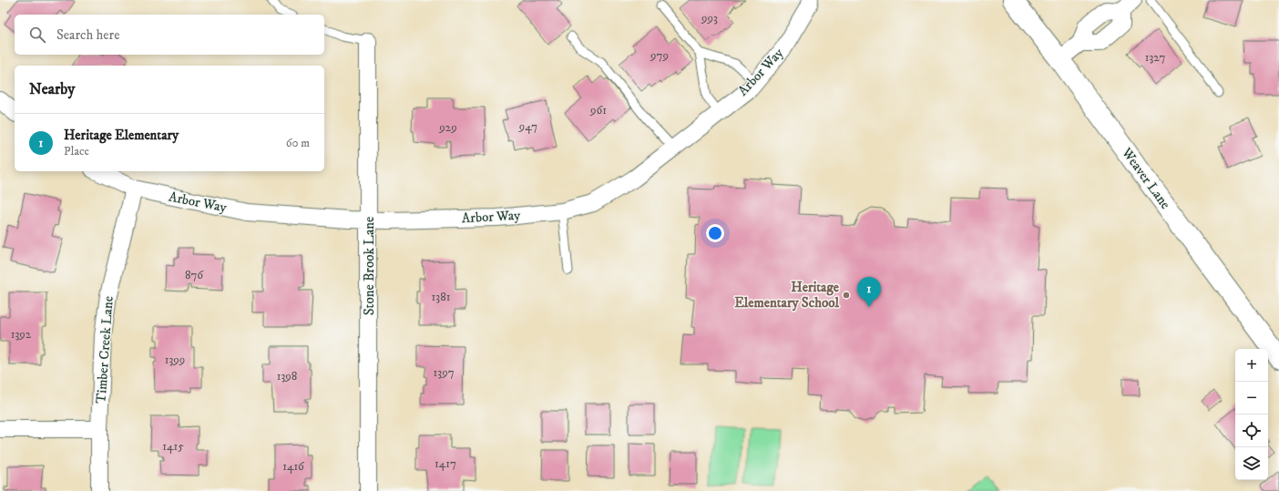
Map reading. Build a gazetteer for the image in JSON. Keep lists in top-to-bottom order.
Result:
{
  "streets": {
    "street": [
      "Arbor Way",
      "Weaver Lane",
      "Stone Brook Lane",
      "Timber Creek Lane"
    ]
  },
  "crossings": [
    ["Arbor Way", "Stone Brook Lane"],
    ["Arbor Way", "Timber Creek Lane"]
  ],
  "places": ["Heritage Elementary School"],
  "house_numbers": [
    "993",
    "979",
    "1327",
    "961",
    "947",
    "929",
    "876",
    "1381",
    "1392",
    "1399",
    "1397",
    "1398",
    "1415",
    "1417",
    "1416"
  ],
  "page": {
    "search": "Search here",
    "heading": "Nearby",
    "list": [
      {
        "mark": "1",
        "name": "Heritage Elementary",
        "note": "Place",
        "value": "60 m"
      }
    ],
    "pins": "1",
    "map_buttons": ["+", "−"]
  }
}
